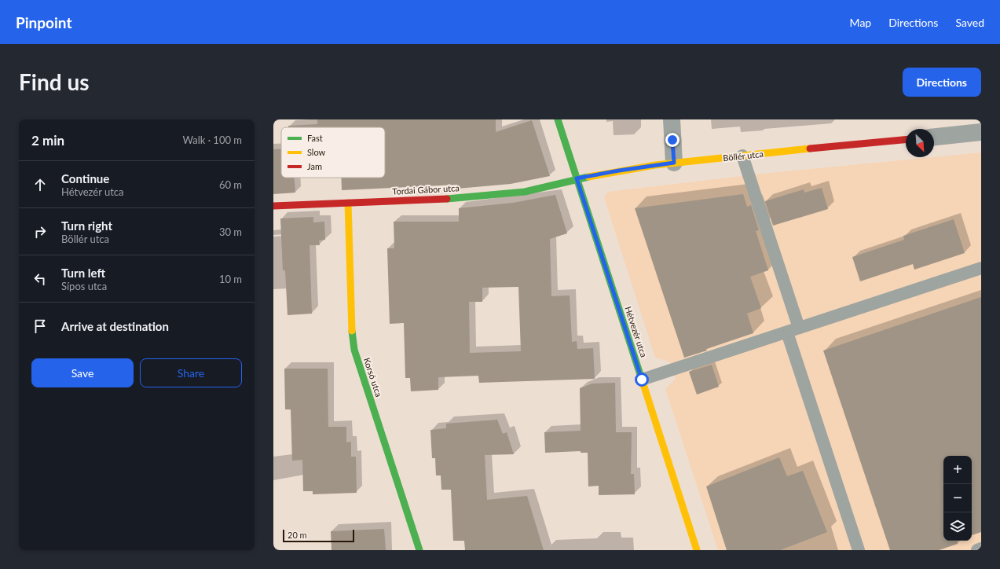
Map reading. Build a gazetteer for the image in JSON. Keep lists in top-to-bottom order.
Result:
{
  "streets": {
    "street": [
      "Böllér utca",
      "Tordai Gábor utca",
      "Hétvezér utca",
      "Korsó utca"
    ]
  },
  "crossings": [
    ["Böllér utca", "Tordai Gábor utca"],
    ["Böllér utca", "Hétvezér utca"],
    ["Tordai Gábor utca", "Hétvezér utca"],
    ["Tordai Gábor utca", "Korsó utca"]
  ],
  "legend": ["Fast", "Slow", "Jam"],
  "scale_bar": "20 m",
  "north": "bottom right",
  "page": {
    "header": "Pinpoint",
    "nav": ["Map", "Directions", "Saved"],
    "buttons": [
      "Directions",
      ["Save", "Share"]
    ],
    "title": "Find us",
    "heading": ["2 min", "Walk · 100 m"],
    "list": [
      ["Continue", "Hétvezér utca", "60 m"],
      ["Turn right", "Böllér utca", "30 m"],
      ["Turn left", "Sípos utca", "10 m"],
      "Arrive at destination"
    ],
    "map_buttons": ["+", "−"],
    "scale": "20 m"
  }
}
